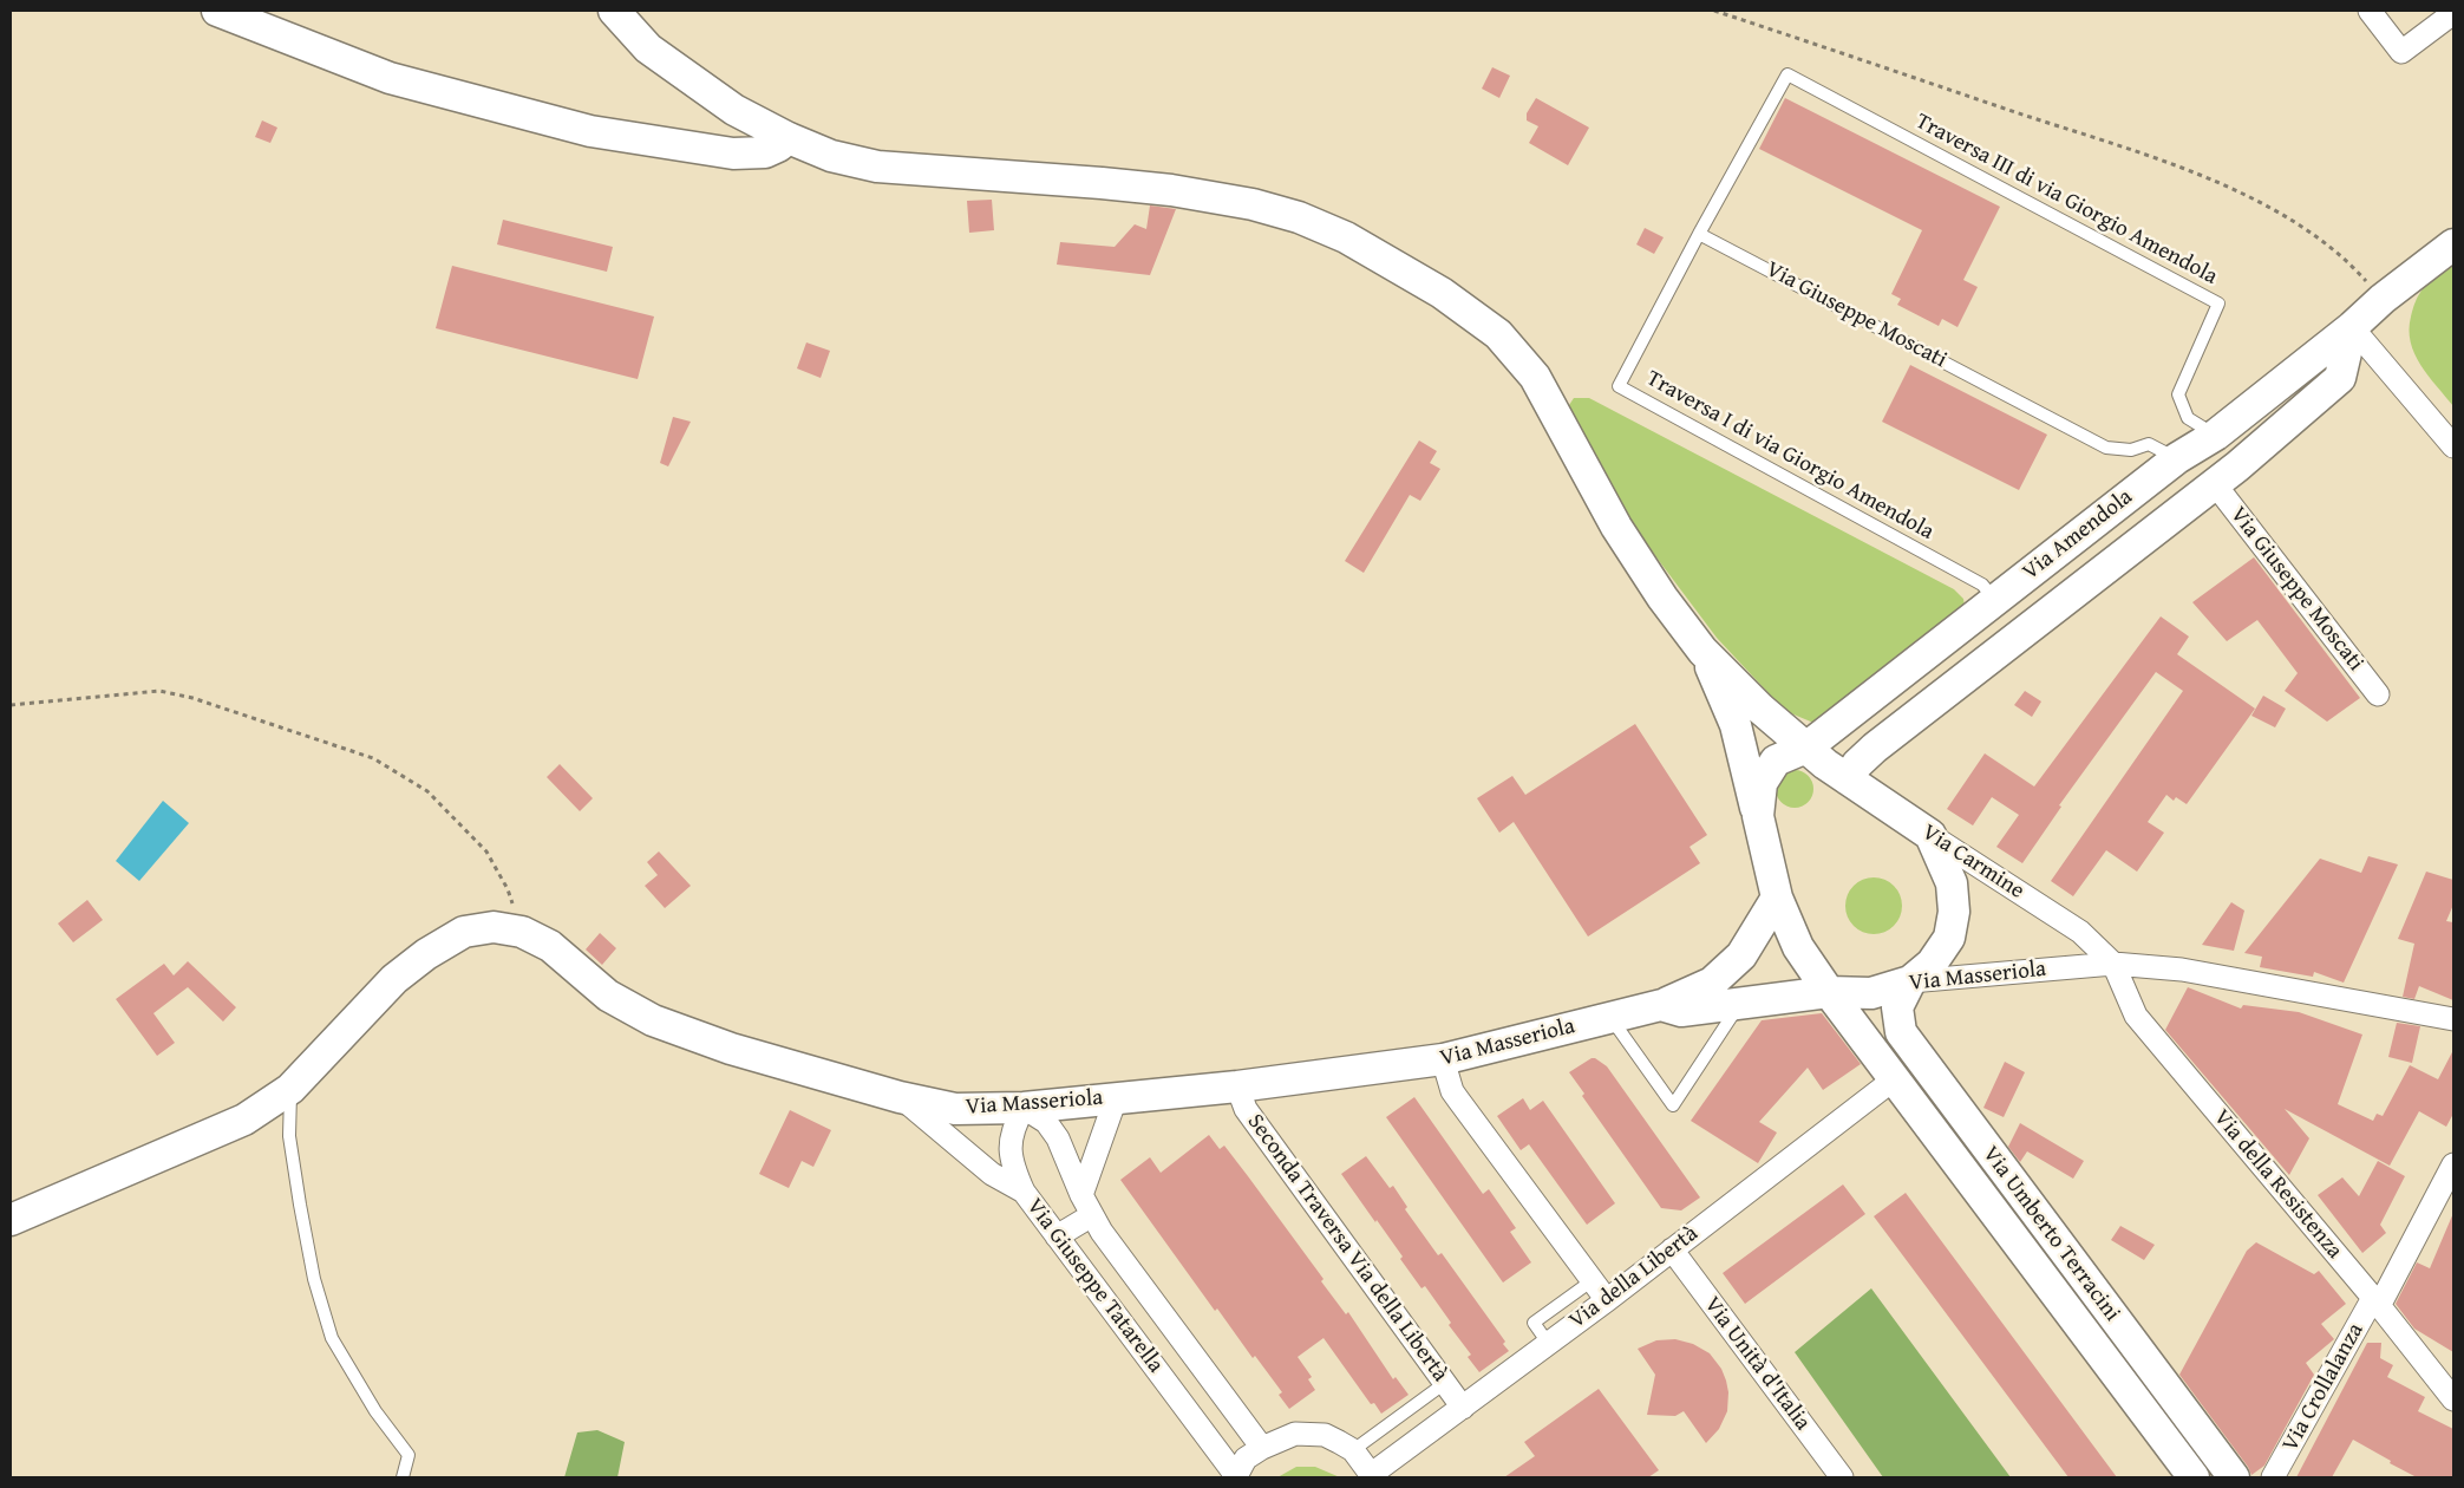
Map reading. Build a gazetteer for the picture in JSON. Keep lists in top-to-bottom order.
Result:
{
  "streets": {
    "street": [
      "Via Giuseppe Moscati",
      "Via Amendola",
      "Via Carmine",
      "Via Masseriola",
      "Via della Resistenza",
      "Via Umberto Terracini",
      "Seconda Traversa Via della Libertà",
      "Via della Libertà",
      "Via Giuseppe Tatarella",
      "Via Unità d'Italia",
      "Via Crollalanza"
    ],
    "lane": ["Traversa III di via Giorgio Amendola", "Traversa I di via Giorgio Amendola"]
  },
  "crossings": [
    ["Traversa III di via Giorgio Amendola", "Via Giuseppe Moscati"],
    ["Traversa III di via Giorgio Amendola", "Traversa I di via Giorgio Amendola"],
    ["Traversa III di via Giorgio Amendola", "Via Amendola"],
    ["Via Giuseppe Moscati", "Traversa I di via Giorgio Amendola"],
    ["Via Giuseppe Moscati", "Via Amendola"],
    ["Traversa I di via Giorgio Amendola", "Via Amendola"],
    ["Via Amendola", "Via Carmine"],
    ["Via Amendola", "Via Umberto Terracini"],
    ["Via Carmine", "Via Masseriola"],
    ["Via Carmine", "Via della Resistenza"],
    ["Via Masseriola", "Via della Resistenza"],
    ["Via Masseriola", "Via Umberto Terracini"],
    ["Via Masseriola", "Seconda Traversa Via della Libertà"],
    ["Via Masseriola", "Via Giuseppe Tatarella"],
    ["Via della Resistenza", "Via Crollalanza"],
    ["Via Umberto Terracini", "Via della Libertà"],
    ["Seconda Traversa Via della Libertà", "Via della Libertà"],
    ["Via della Libertà", "Via Unità d'Italia"]
  ]
}
